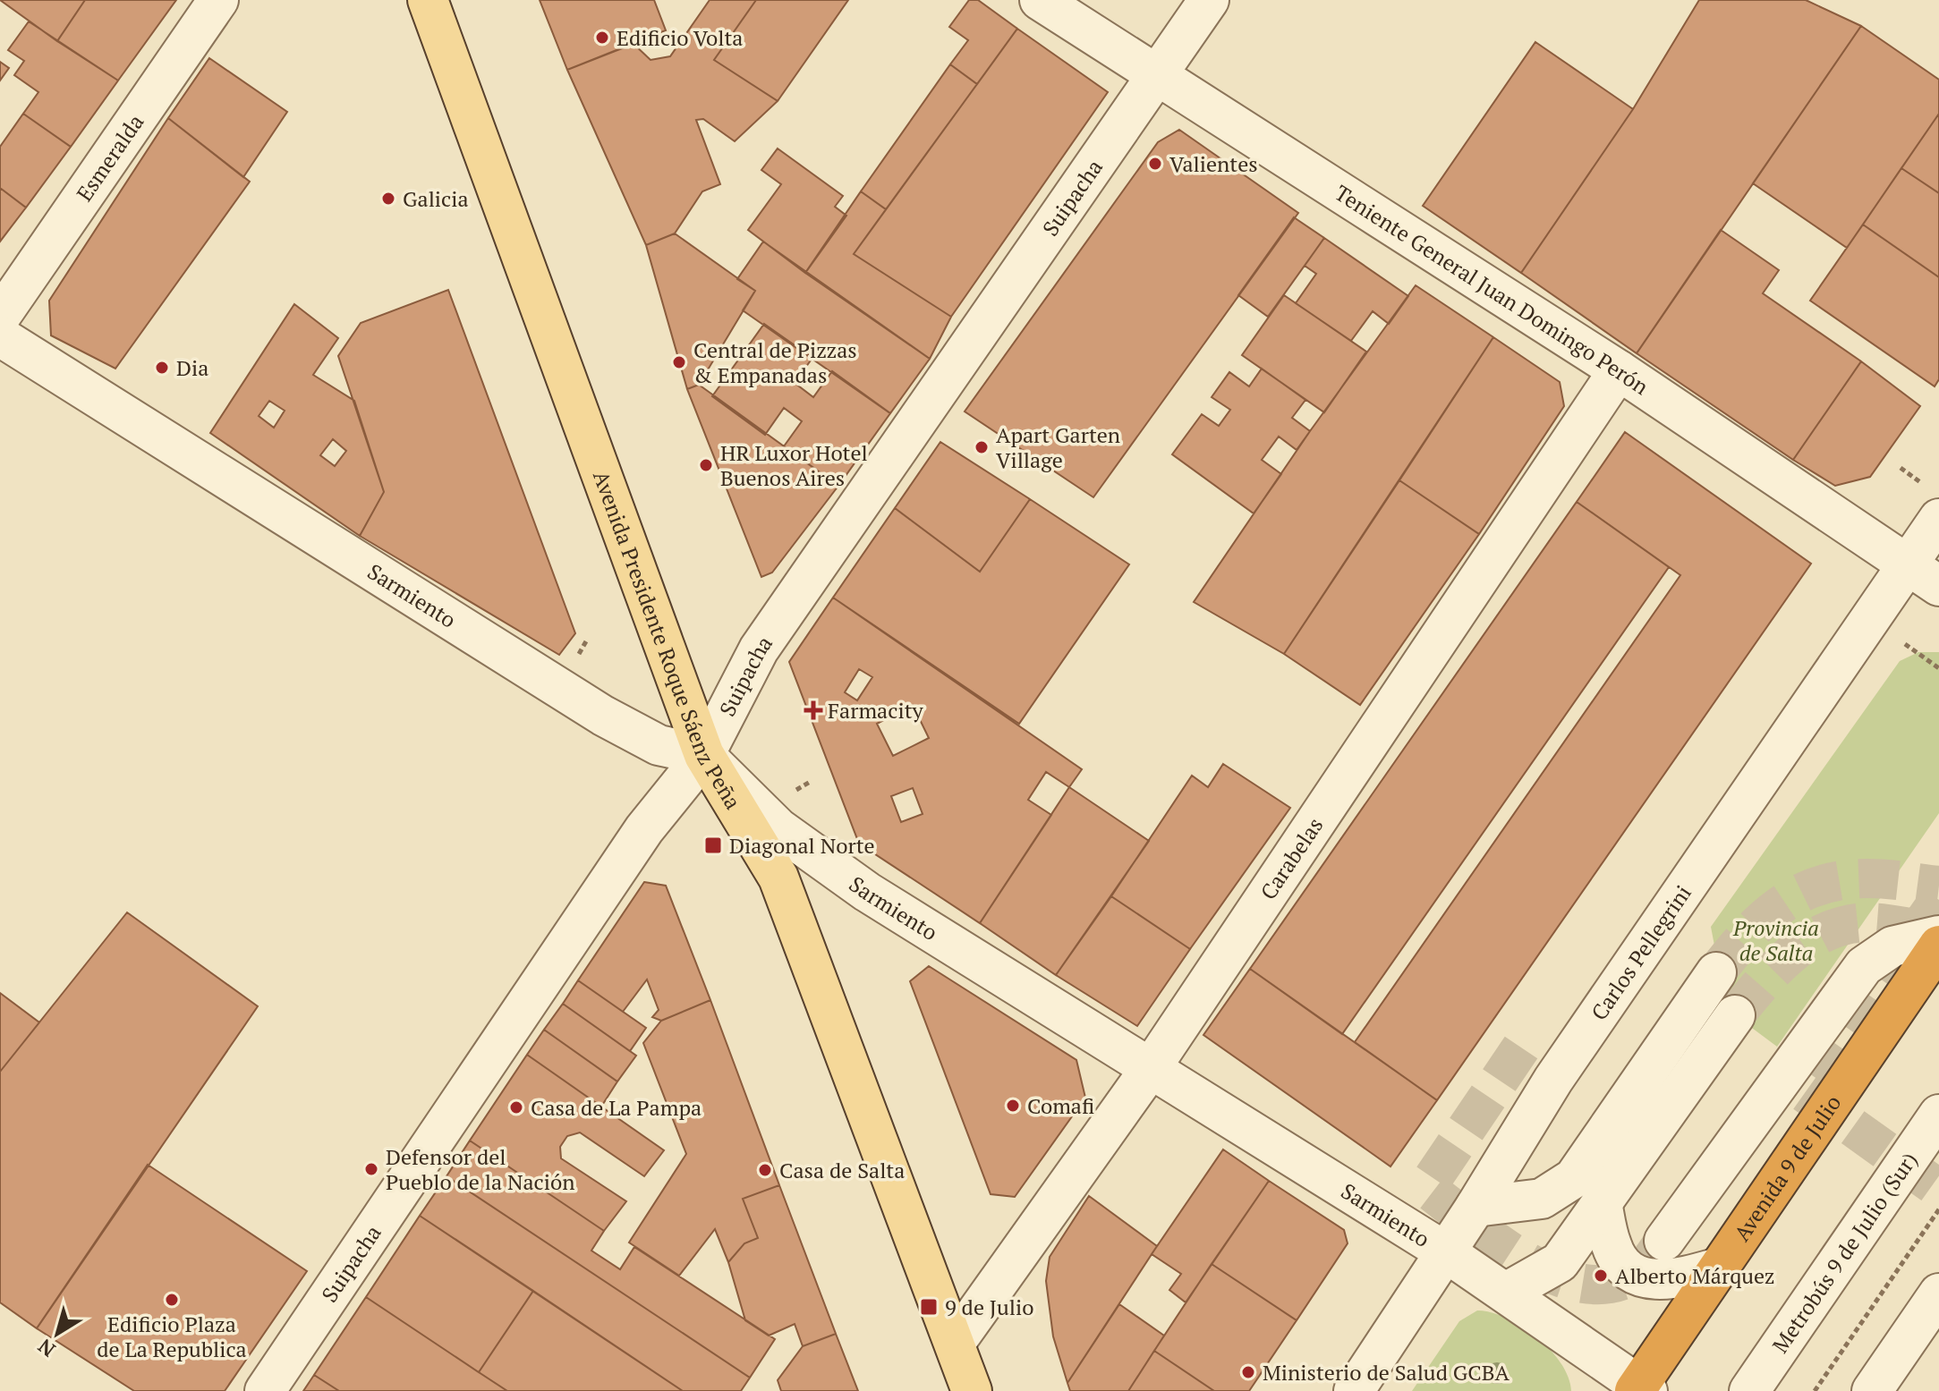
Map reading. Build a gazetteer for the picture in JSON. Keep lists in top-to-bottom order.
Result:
{
  "streets": {
    "highway": ["Avenida 9 de Julio"],
    "main road": ["Avenida Presidente Roque Sáenz Peña"],
    "street": [
      "Esmeralda",
      "Suipacha",
      "Teniente General Juan Domingo Perón",
      "Sarmiento",
      "Carabelas",
      "Carlos Pellegrini",
      "Metrobús 9 de Julio (Sur)"
    ]
  },
  "crossings": [
    ["Suipacha", "Teniente General Juan Domingo Perón"],
    ["Suipacha", "Sarmiento"],
    ["Suipacha", "Avenida Presidente Roque Sáenz Peña"],
    ["Teniente General Juan Domingo Perón", "Carabelas"],
    ["Teniente General Juan Domingo Perón", "Carlos Pellegrini"],
    ["Sarmiento", "Avenida Presidente Roque Sáenz Peña"],
    ["Sarmiento", "Carabelas"],
    ["Sarmiento", "Carlos Pellegrini"],
    ["Sarmiento", "Avenida 9 de Julio"],
    ["Avenida Presidente Roque Sáenz Peña", "Carabelas"]
  ],
  "parks": ["Provincia de Salta"],
  "places": {
    "other": [
      "Edificio Volta",
      "Valientes",
      "Galicia",
      "Central de Pizzas & Empanadas",
      "Dia",
      "Apart Garten Village",
      "HR Luxor Hotel Buenos Aires",
      "Comafi",
      "Casa de La Pampa",
      "Defensor del Pueblo de la Nación",
      "Casa de Salta",
      "Alberto Márquez",
      "Edificio Plaza de La Republica",
      "Ministerio de Salud GCBA"
    ],
    "health": ["Farmacity"],
    "transit": ["Diagonal Norte", "9 de Julio"]
  },
  "north": "bottom left"
}
